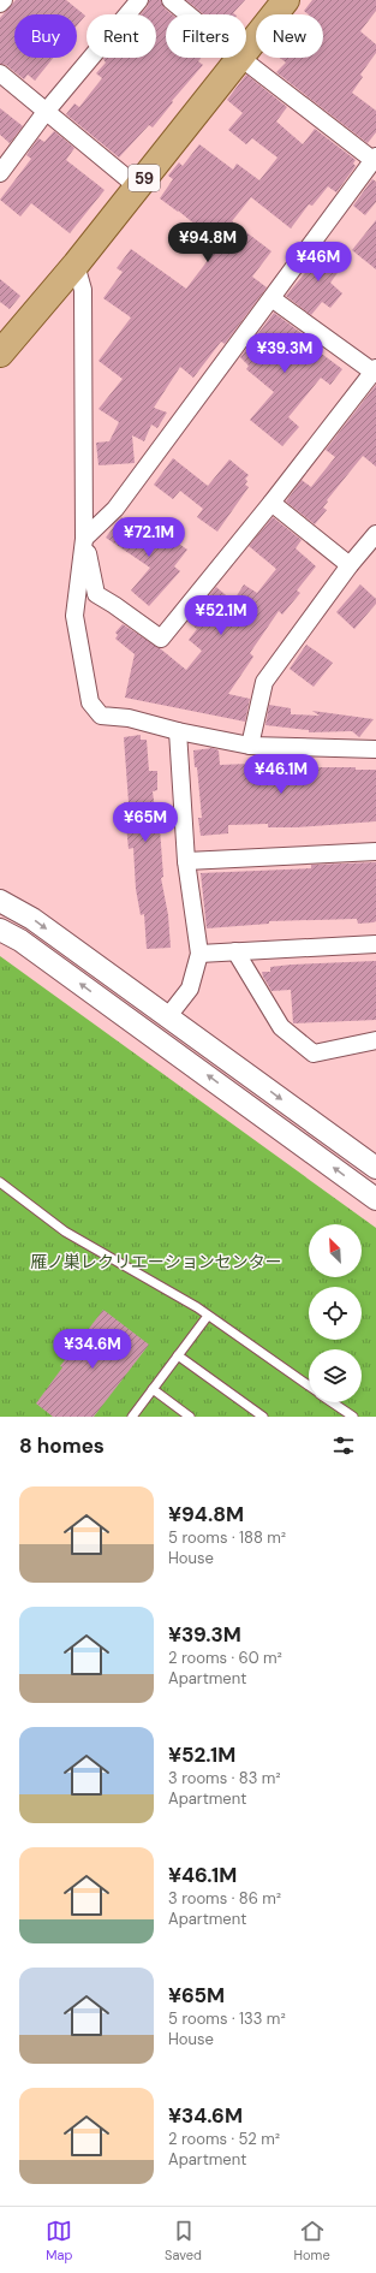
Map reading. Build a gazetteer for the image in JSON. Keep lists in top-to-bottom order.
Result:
{
  "streets": {
    "main road": ["59"]
  },
  "parks": ["雁ノ巣レクリエーションセンター"],
  "north": "top left",
  "page": {
    "chip": [
      "Buy",
      "Rent",
      "Filters",
      "New"
    ],
    "price": [
      "¥94.8M",
      "¥46M",
      "¥39.3M",
      "¥72.1M",
      "¥52.1M",
      "¥46.1M",
      "¥65M",
      "¥34.6M"
    ],
    "heading": "8 homes",
    "list": [
      {
        "name": "¥94.8M",
        "note": "5 rooms · 188 m² · House"
      },
      {
        "name": "¥39.3M",
        "note": "2 rooms · 60 m² · Apartment"
      },
      {
        "name": "¥52.1M",
        "note": "3 rooms · 83 m² · Apartment"
      },
      {
        "name": "¥46.1M",
        "note": "3 rooms · 86 m² · Apartment"
      },
      {
        "name": "¥65M",
        "note": "5 rooms · 133 m² · House"
      },
      {
        "name": "¥34.6M",
        "note": "2 rooms · 52 m² · Apartment"
      }
    ],
    "tabs": ["Map", "Saved", "Home"]
  }
}
